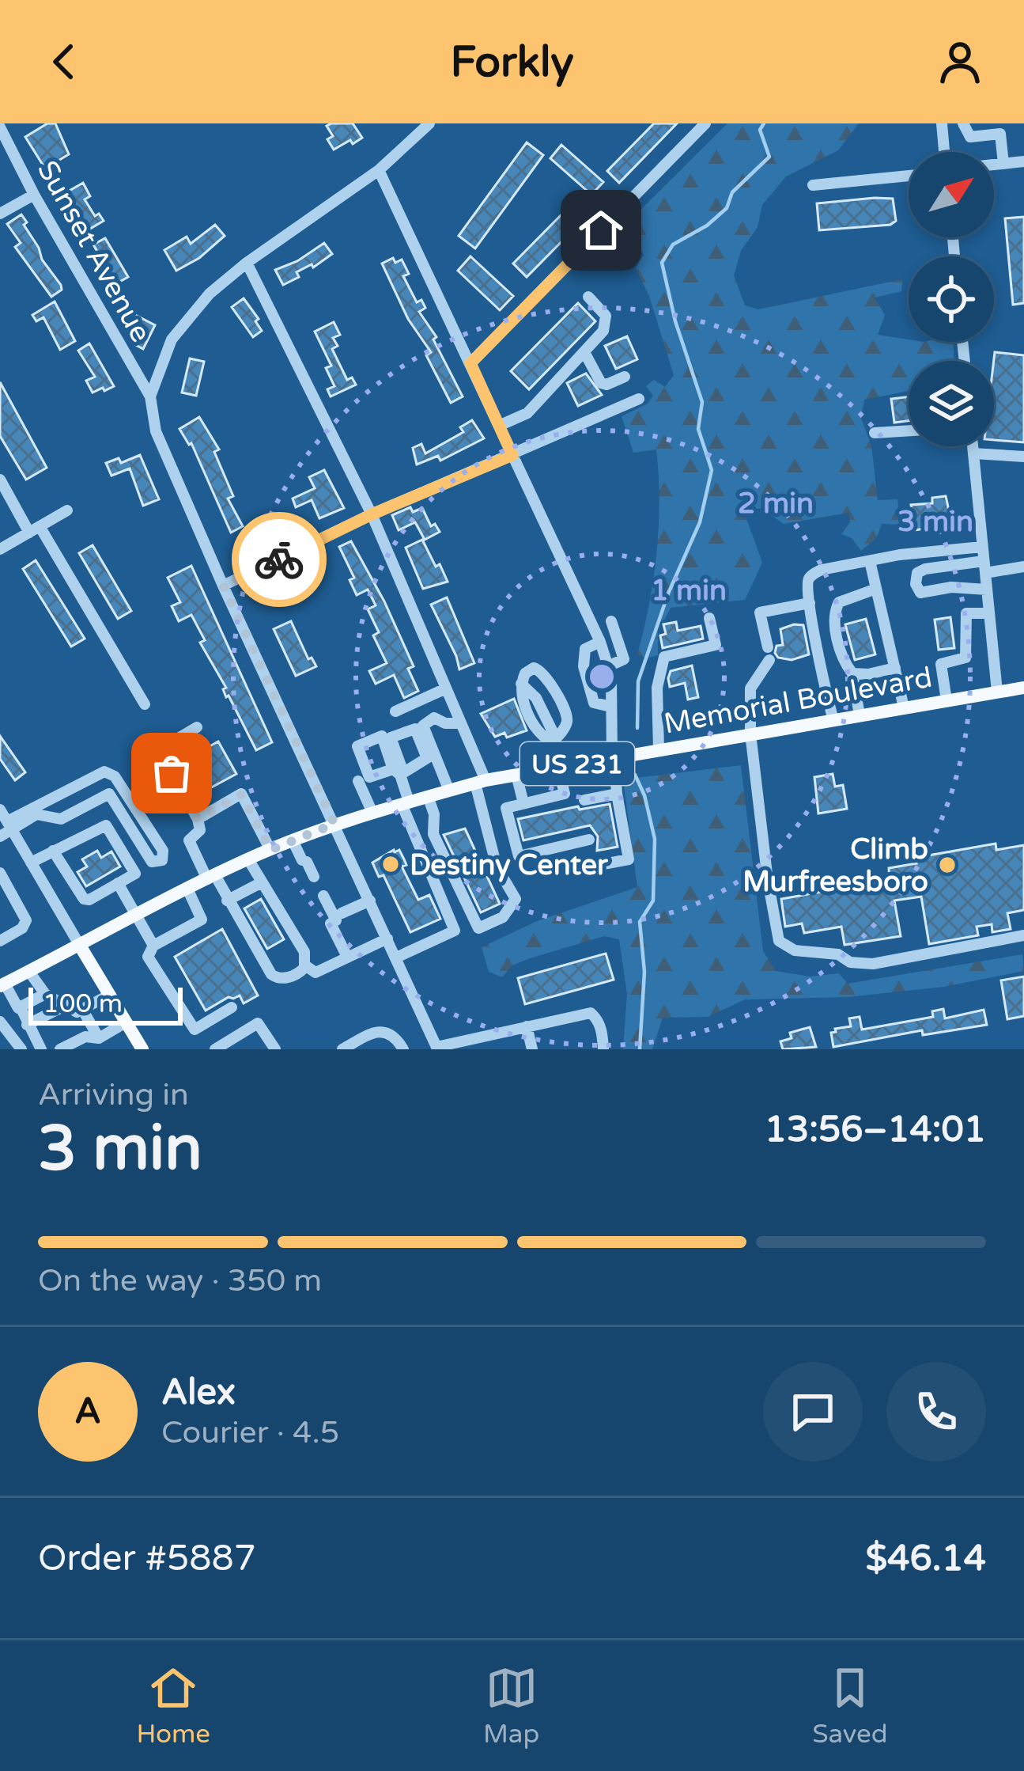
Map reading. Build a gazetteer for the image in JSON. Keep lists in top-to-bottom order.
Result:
{
  "streets": {
    "main road": ["Memorial Boulevard", "US 231"],
    "street": ["Sunset Avenue"]
  },
  "crossings": [
    ["Sunset Avenue", "Memorial Boulevard"]
  ],
  "places": ["Destiny Center", "Climb Murfreesboro"],
  "scale_bar": "100 m",
  "north": "top right",
  "page": {
    "header": "Forkly",
    "scale": "100 m",
    "heading": ["3 min", "Arriving in", "13:56–14:01"],
    "panel": [
      "Alex",
      "Courier · 4.5",
      "Order #5887",
      "$46.14"
    ],
    "bar": "On the way · 350 m",
    "round": "A",
    "tabs": ["Home", "Map", "Saved"]
  },
  "rings": ["2 min", "3 min", "1 min"]
}
